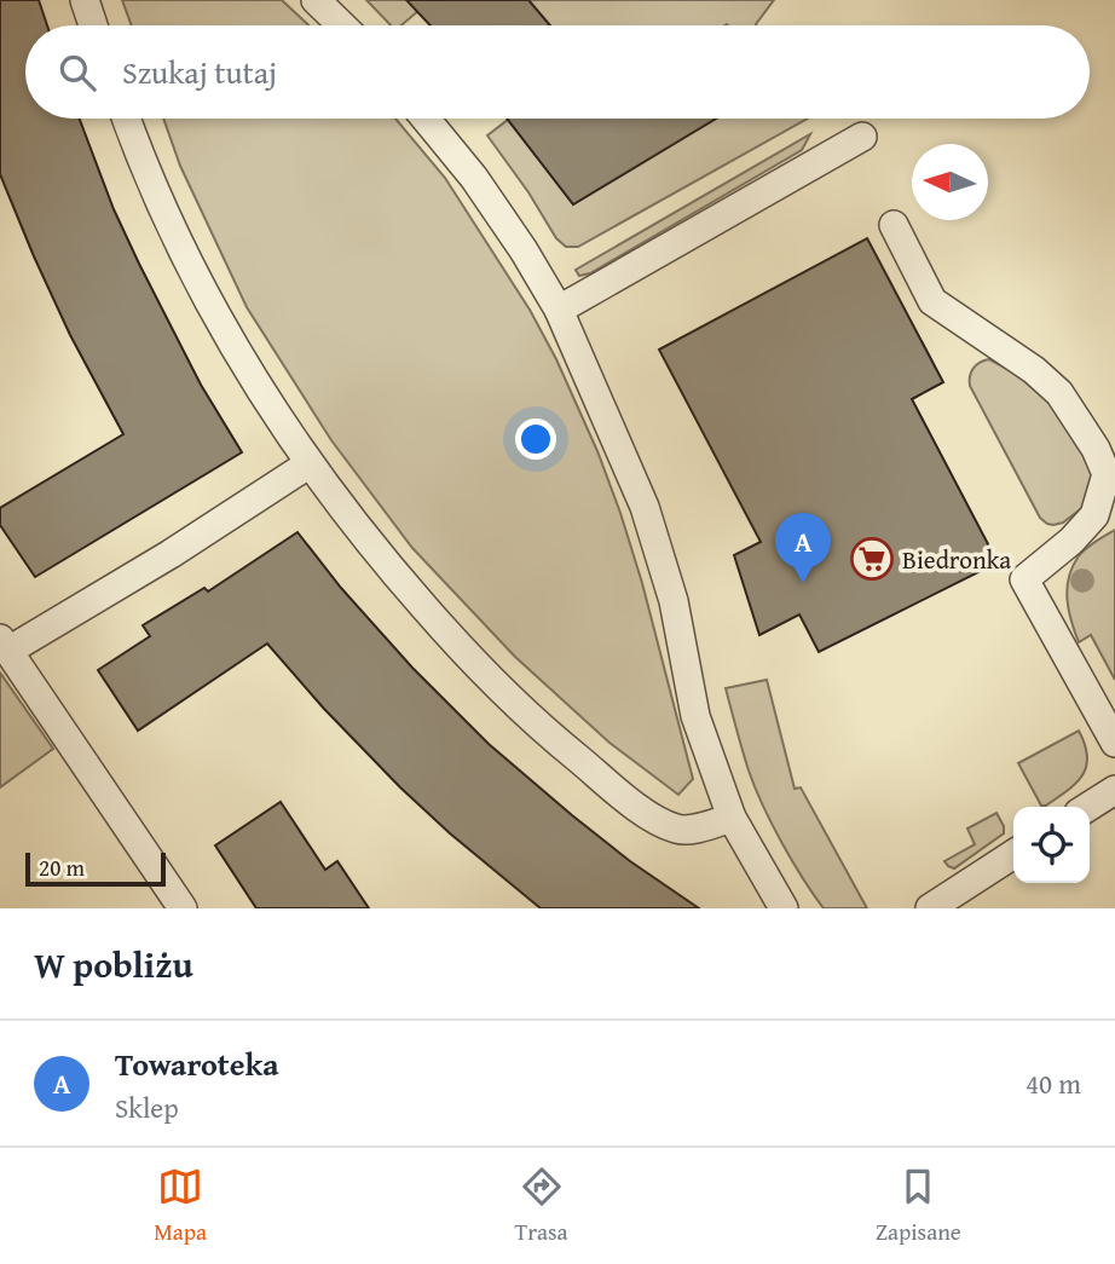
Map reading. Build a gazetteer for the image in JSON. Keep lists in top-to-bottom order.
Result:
{
  "places": {
    "supermarket": ["Biedronka"]
  },
  "scale_bar": "20 m",
  "north": "left",
  "page": {
    "search": "Szukaj tutaj",
    "pins": "A",
    "scale": "20 m",
    "heading": "W pobliżu",
    "list": [
      {
        "mark": "A",
        "name": "Towaroteka",
        "note": "Sklep",
        "value": "40 m"
      }
    ],
    "nav": ["Mapa", "Trasa", "Zapisane"]
  }
}
